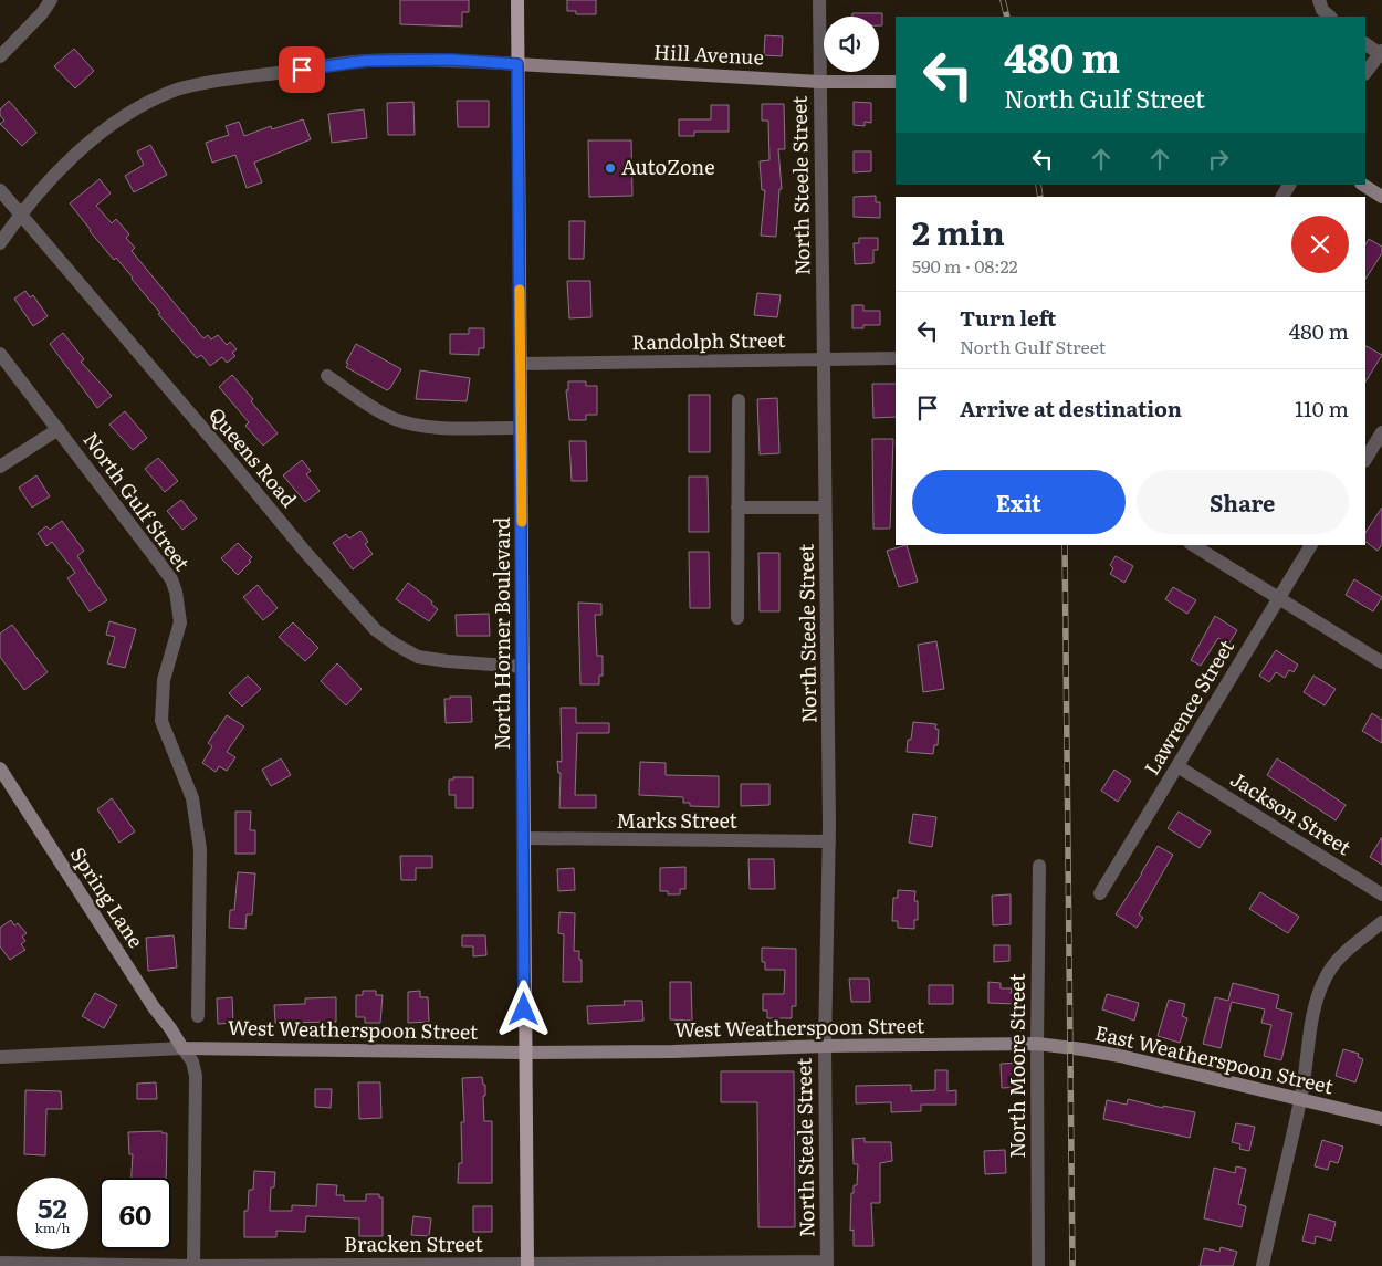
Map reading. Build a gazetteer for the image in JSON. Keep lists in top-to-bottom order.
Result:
{
  "streets": {
    "main road": ["North Horner Boulevard"],
    "street": [
      "Hill Avenue",
      "North Steele Street",
      "Randolph Street",
      "Queens Road",
      "North Gulf Street",
      "Lawrence Street",
      "Jackson Street",
      "Marks Street",
      "Spring Lane",
      "West Weatherspoon Street",
      "East Weatherspoon Street",
      "North Moore Street",
      "Bracken Street"
    ]
  },
  "crossings": [
    ["Hill Avenue", "North Steele Street"],
    ["Hill Avenue", "North Horner Boulevard"],
    ["North Steele Street", "Randolph Street"],
    ["North Steele Street", "Marks Street"],
    ["North Steele Street", "West Weatherspoon Street"],
    ["North Steele Street", "Bracken Street"],
    ["Randolph Street", "North Horner Boulevard"],
    ["Queens Road", "North Horner Boulevard"],
    ["North Horner Boulevard", "Marks Street"],
    ["North Horner Boulevard", "West Weatherspoon Street"],
    ["North Horner Boulevard", "Bracken Street"],
    ["Lawrence Street", "Jackson Street"],
    ["Spring Lane", "West Weatherspoon Street"],
    ["West Weatherspoon Street", "East Weatherspoon Street"],
    ["West Weatherspoon Street", "North Moore Street"],
    ["East Weatherspoon Street", "North Moore Street"]
  ],
  "places": ["AutoZone"],
  "page": {
    "turn": ["480 m", "North Gulf Street"],
    "heading": ["2 min", "590 m · 08:22"],
    "list": [
      {
        "name": "Turn left",
        "note": "North Gulf Street",
        "value": "480 m"
      },
      {
        "name": "Arrive at destination",
        "value": "110 m"
      }
    ],
    "buttons": ["Exit", "Share"],
    "speed": "52 km/h",
    "limit": "60"
  }
}
